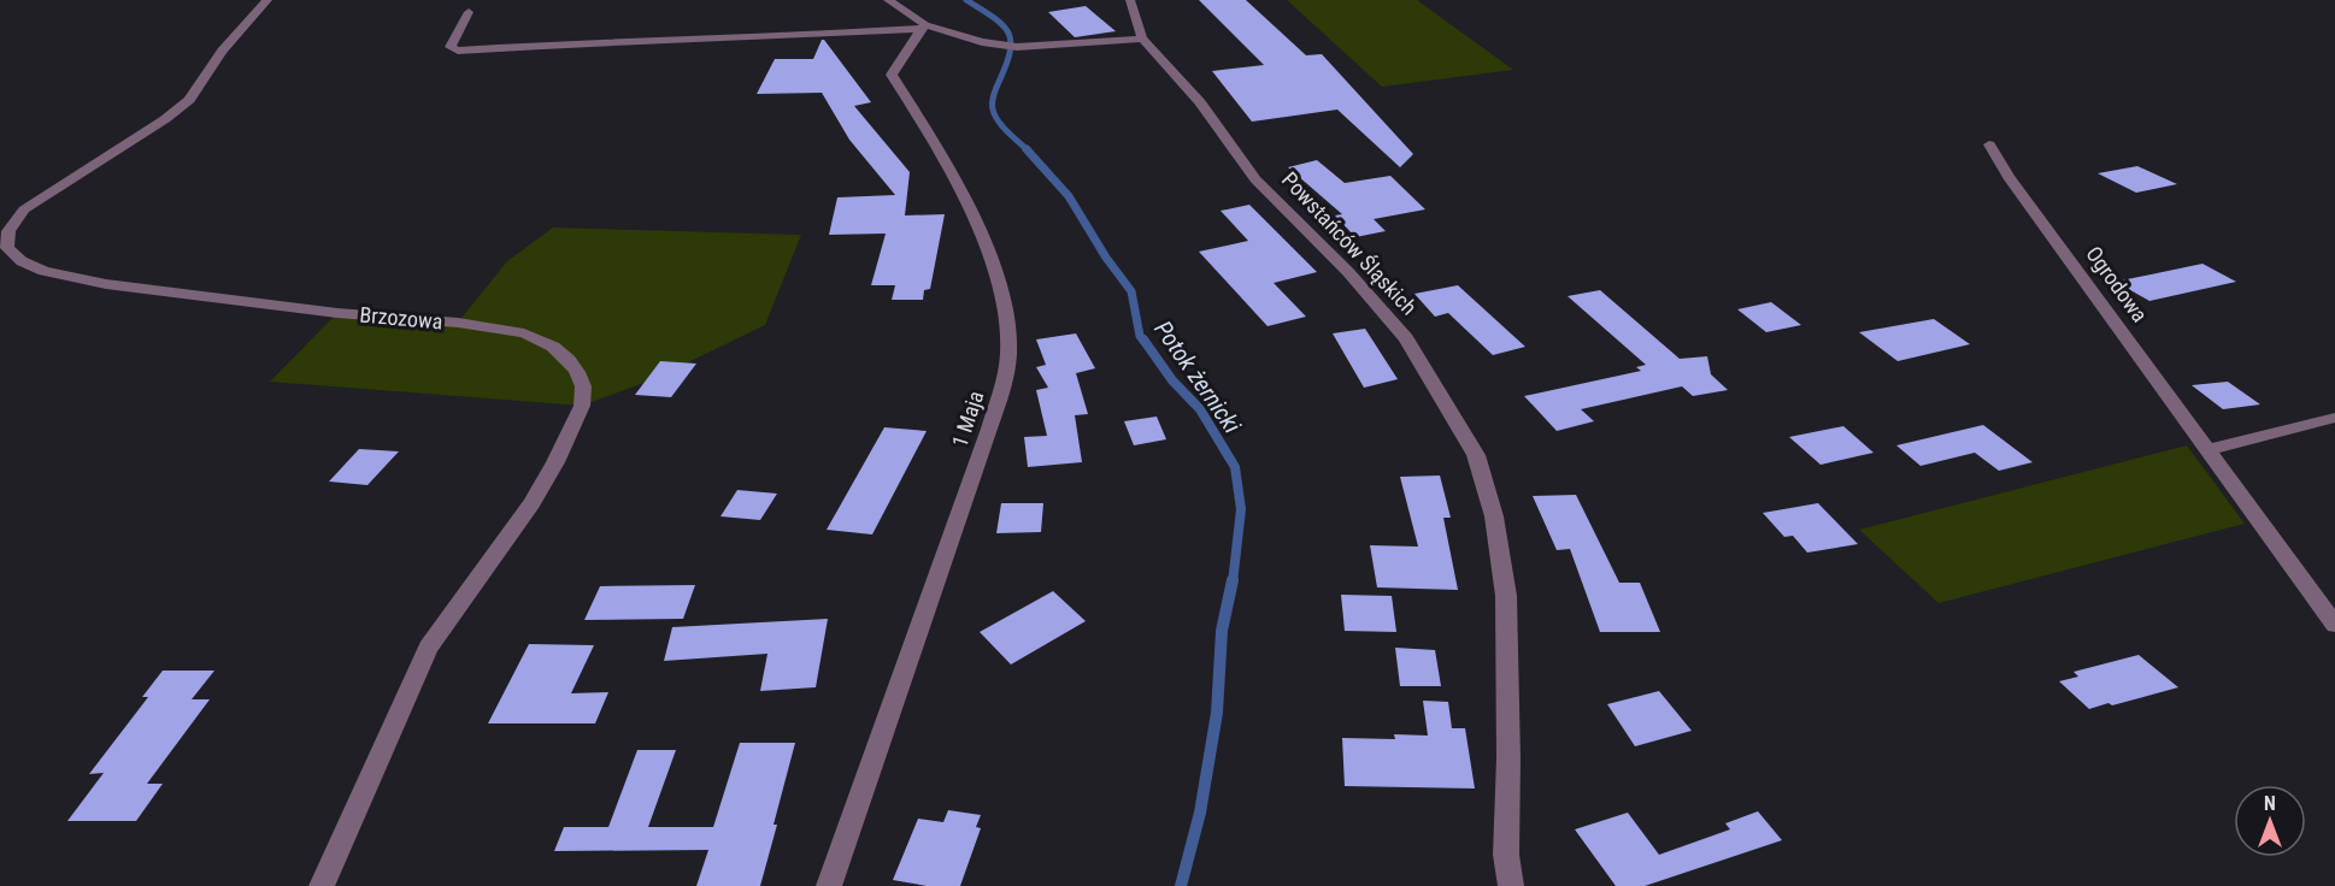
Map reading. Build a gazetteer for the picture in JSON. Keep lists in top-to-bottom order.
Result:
{
  "streets": {
    "street": [
      "Powstańców Śląskich",
      "Ogrodowa",
      "Brzozowa",
      "1 Maja"
    ]
  },
  "water": ["Potok żernicki"],
  "north": "top"
}
